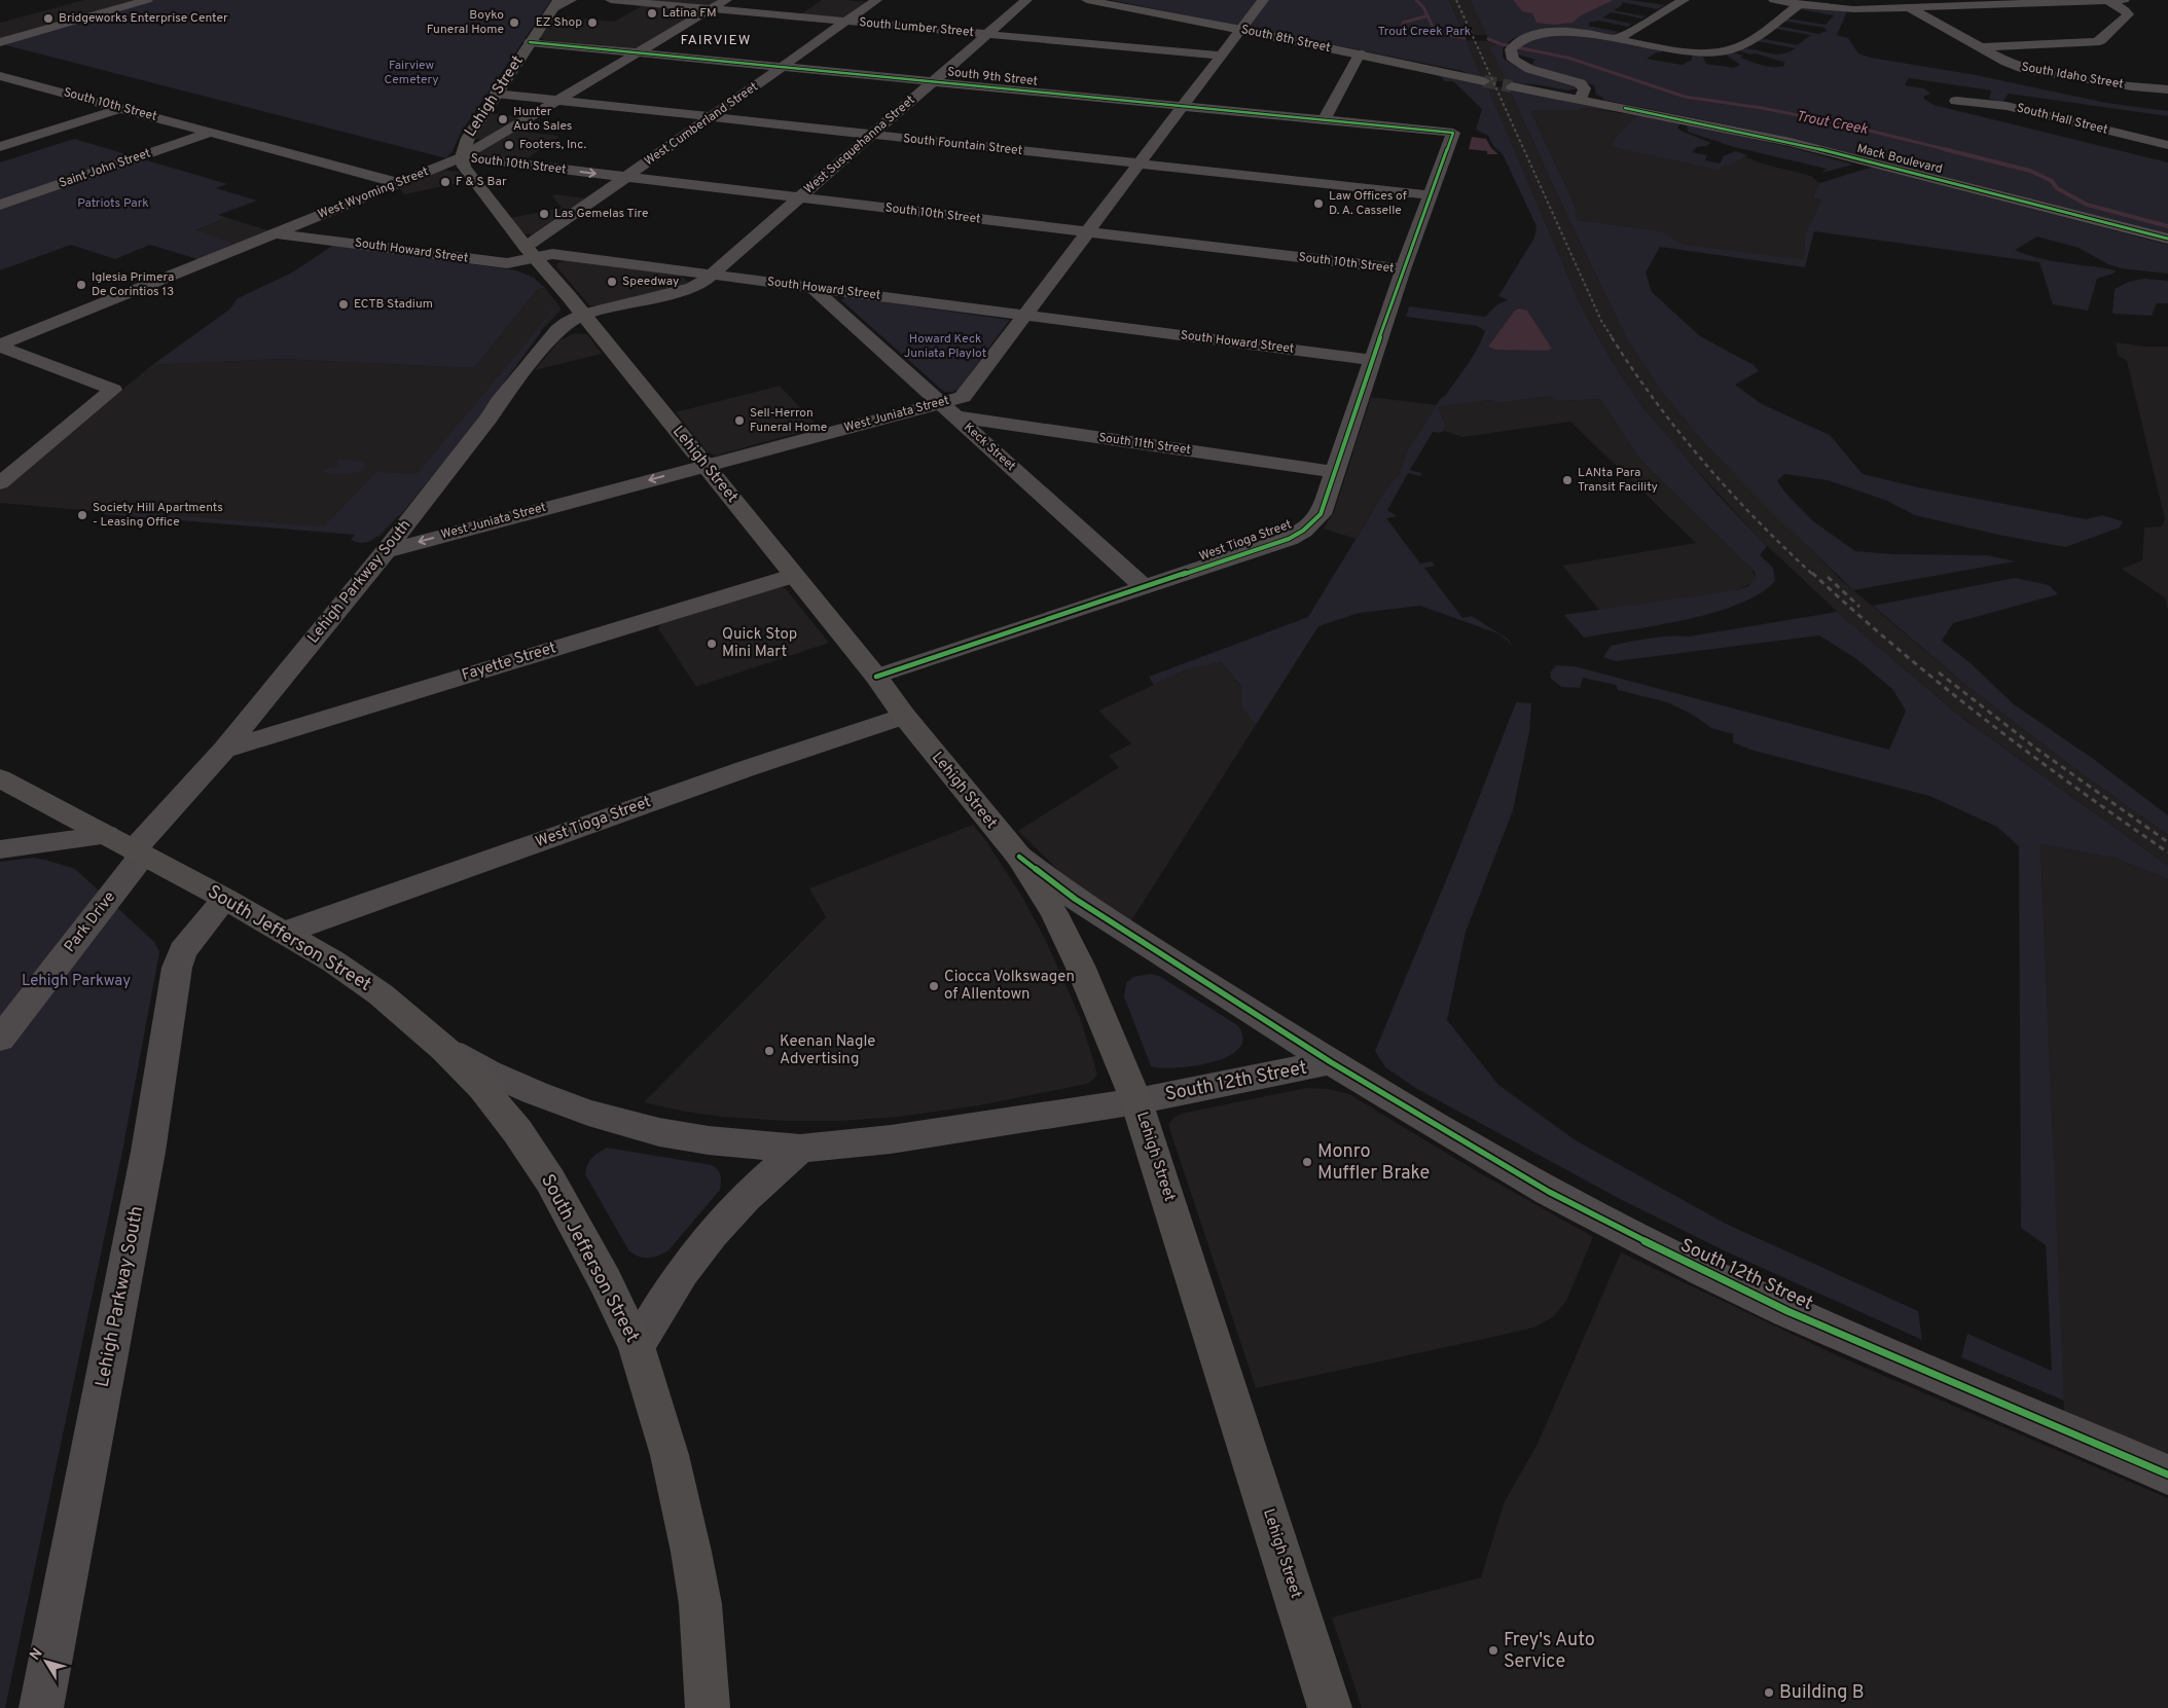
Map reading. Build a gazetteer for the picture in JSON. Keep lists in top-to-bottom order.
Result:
{
  "streets": {
    "main road": [
      "South 8th Street",
      "Lehigh Street",
      "Mack Boulevard",
      "South Jefferson Street"
    ],
    "street": [
      "South Lumber Street",
      "South Idaho Street",
      "South 9th Street",
      "South 10th Street",
      "South Hall Street",
      "West Cumberland Street",
      "West Susquehanna Street",
      "South Fountain Street",
      "Saint John Street",
      "West Wyoming Street",
      "South Howard Street",
      "West Juniata Street",
      "South 11th Street",
      "Keck Street",
      "West Tioga Street",
      "Lehigh Parkway South",
      "Fayette Street",
      "Park Drive",
      "South 12th Street"
    ]
  },
  "crossings": [
    ["South Lumber Street", "West Cumberland Street"],
    ["South Lumber Street", "West Susquehanna Street"],
    ["South Lumber Street", "West Wyoming Street"],
    ["South Lumber Street", "West Juniata Street"],
    ["South 8th Street", "West Juniata Street"],
    ["South 9th Street", "Lehigh Street"],
    ["South 9th Street", "West Cumberland Street"],
    ["South 9th Street", "West Susquehanna Street"],
    ["South 9th Street", "West Wyoming Street"],
    ["South 9th Street", "West Juniata Street"],
    ["South 9th Street", "West Tioga Street"],
    ["Lehigh Street", "South 10th Street"],
    ["Lehigh Street", "West Cumberland Street"],
    ["Lehigh Street", "South Fountain Street"],
    ["Lehigh Street", "West Wyoming Street"],
    ["Lehigh Street", "South Howard Street"],
    ["Lehigh Street", "West Juniata Street"],
    ["Lehigh Street", "West Tioga Street"],
    ["Lehigh Street", "Lehigh Parkway South"],
    ["Lehigh Street", "Fayette Street"],
    ["Lehigh Street", "South 12th Street"],
    ["South 10th Street", "West Cumberland Street"],
    ["South 10th Street", "West Susquehanna Street"],
    ["South 10th Street", "Saint John Street"],
    ["South 10th Street", "West Wyoming Street"],
    ["South 10th Street", "West Juniata Street"],
    ["South 10th Street", "West Tioga Street"],
    ["West Cumberland Street", "South Fountain Street"],
    ["West Cumberland Street", "South Howard Street"],
    ["West Susquehanna Street", "South Fountain Street"],
    ["West Susquehanna Street", "South Howard Street"],
    ["West Susquehanna Street", "Lehigh Parkway South"],
    ["South Fountain Street", "West Wyoming Street"],
    ["South Fountain Street", "West Juniata Street"],
    ["South Fountain Street", "West Tioga Street"],
    ["West Wyoming Street", "South Howard Street"],
    ["South Howard Street", "West Juniata Street"],
    ["South Howard Street", "Keck Street"],
    ["South Howard Street", "West Tioga Street"],
    ["West Juniata Street", "Keck Street"],
    ["West Juniata Street", "Lehigh Parkway South"],
    ["South 11th Street", "Keck Street"],
    ["South 11th Street", "West Tioga Street"],
    ["Keck Street", "West Tioga Street"],
    ["West Tioga Street", "South Jefferson Street"],
    ["Lehigh Parkway South", "Fayette Street"],
    ["Lehigh Parkway South", "Park Drive"],
    ["Lehigh Parkway South", "South Jefferson Street"],
    ["Park Drive", "South Jefferson Street"],
    ["South Jefferson Street", "South 12th Street"]
  ],
  "districts": ["FAIRVIEW"],
  "water": ["Trout Creek"],
  "parks": [
    "Trout Creek Park",
    "Fairview Cemetery",
    "Patriots Park",
    "Howard Keck Juniata Playlot",
    "Lehigh Parkway"
  ],
  "places": [
    "Latina FM",
    "Bridgeworks Enterprise Center",
    "Boyko Funeral Home",
    "EZ Shop",
    "Hunter Auto Sales",
    "Footers, Inc.",
    "F & S Bar",
    "Law Offices of D. A. Casselle",
    "Las Gemelas Tire",
    "Speedway",
    "Iglesia Primera De Corintios 13",
    "ECTB Stadium",
    "Sell-Herron Funeral Home",
    "LANta Para Transit Facility",
    "Society Hill Apartments - Leasing Office",
    "Quick Stop Mini Mart",
    "Ciocca Volkswagen of Allentown",
    "Keenan Nagle Advertising",
    "Monro Muffler Brake",
    "Frey's Auto Service",
    "Building B"
  ],
  "north": "top left"
}
